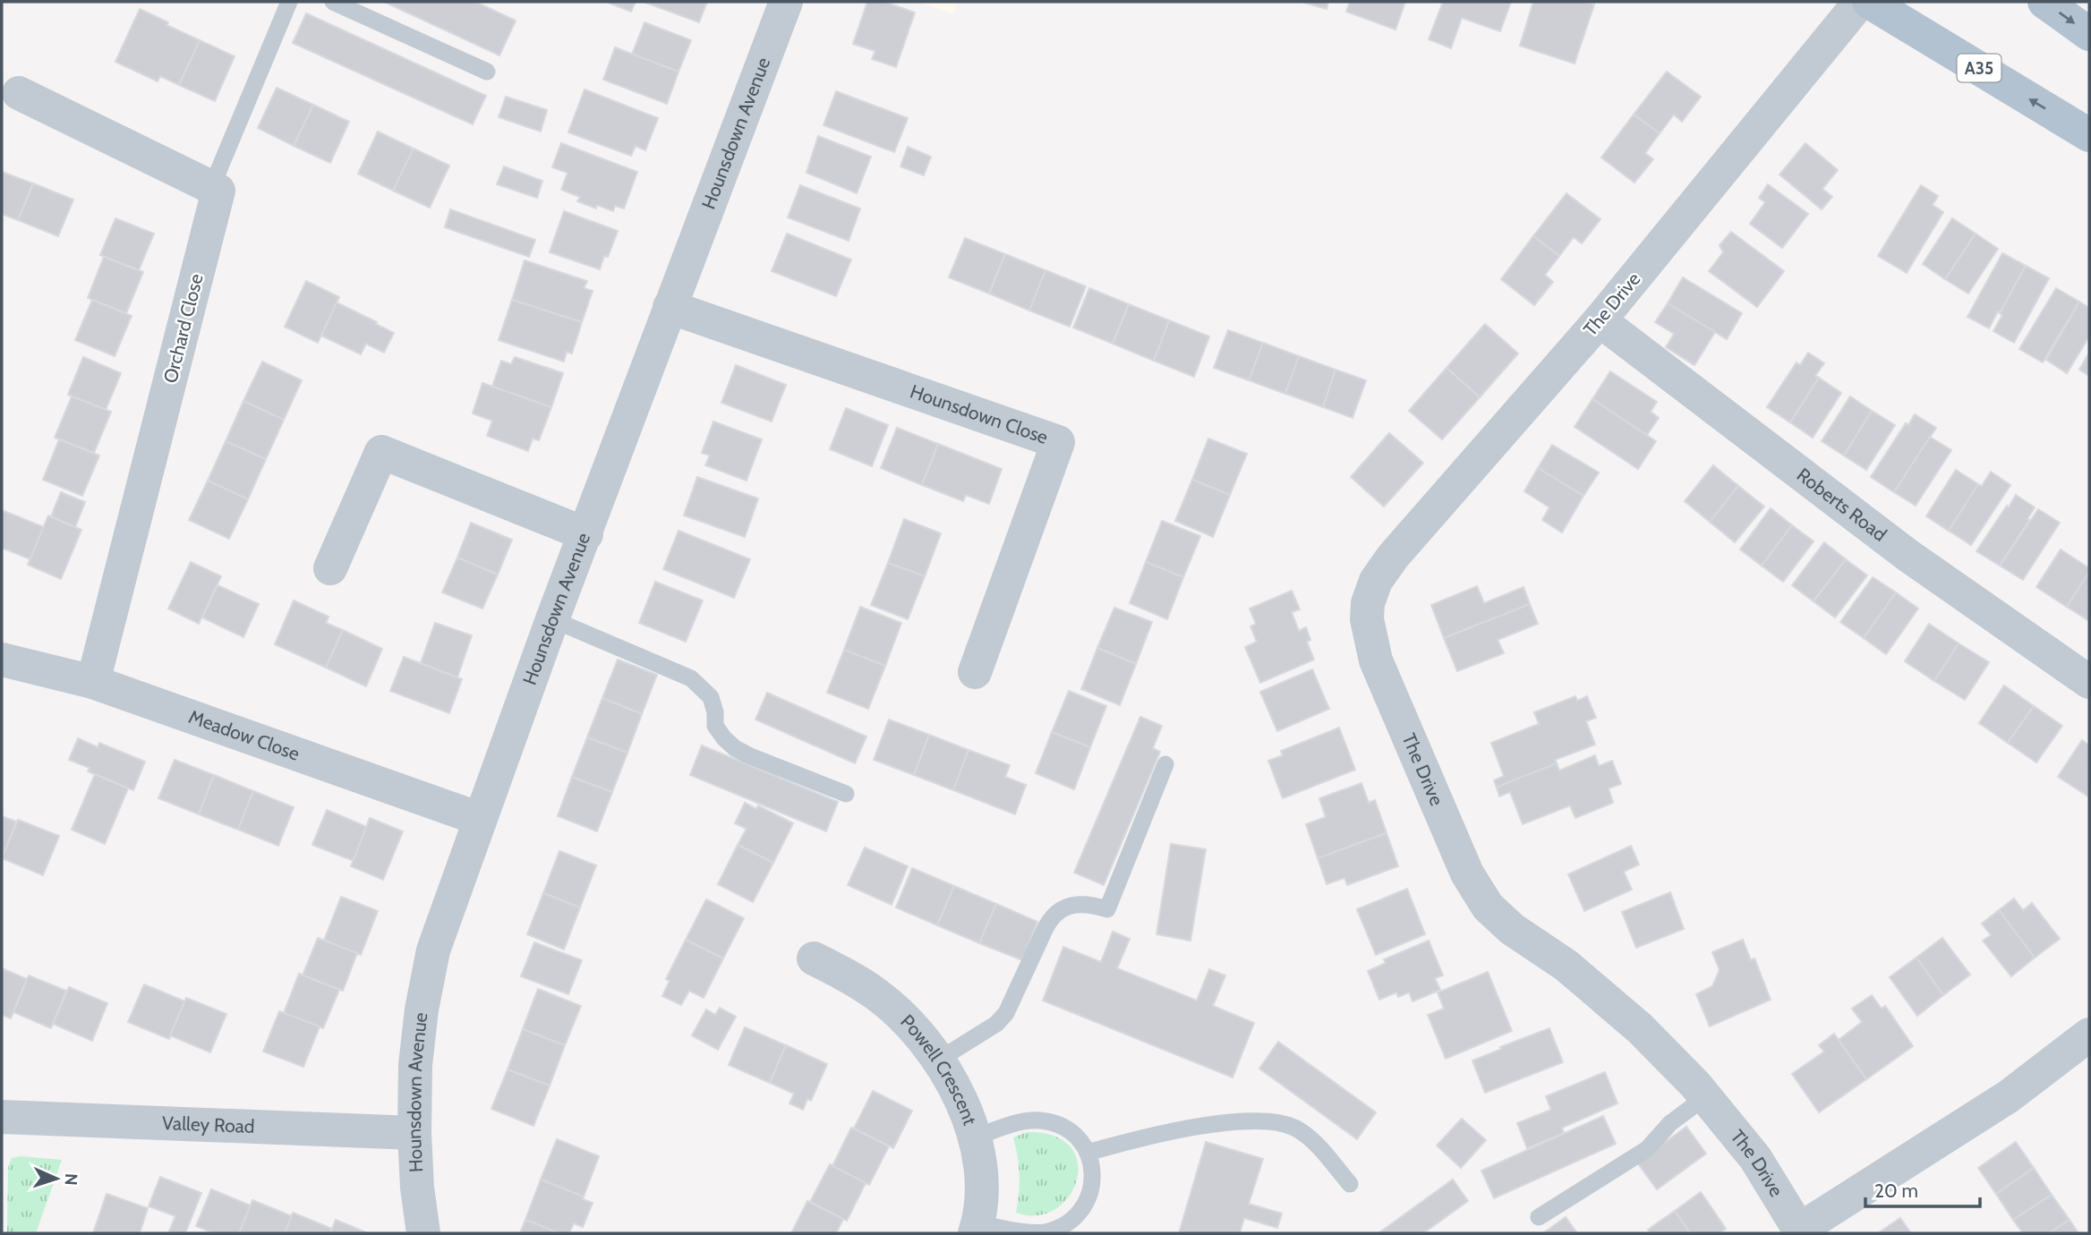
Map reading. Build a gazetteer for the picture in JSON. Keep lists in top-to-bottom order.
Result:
{
  "streets": {
    "main road": ["A35"],
    "street": [
      "Hounsdown Avenue",
      "The Drive",
      "Orchard Close",
      "Hounsdown Close",
      "Roberts Road",
      "Meadow Close",
      "Powell Crescent",
      "Valley Road"
    ]
  },
  "crossings": [
    ["Hounsdown Avenue", "Hounsdown Close"],
    ["Hounsdown Avenue", "Meadow Close"],
    ["Hounsdown Avenue", "Valley Road"],
    ["The Drive", "Roberts Road"],
    ["Orchard Close", "Meadow Close"]
  ],
  "scale_bar": "20 m",
  "north": "right"
}
